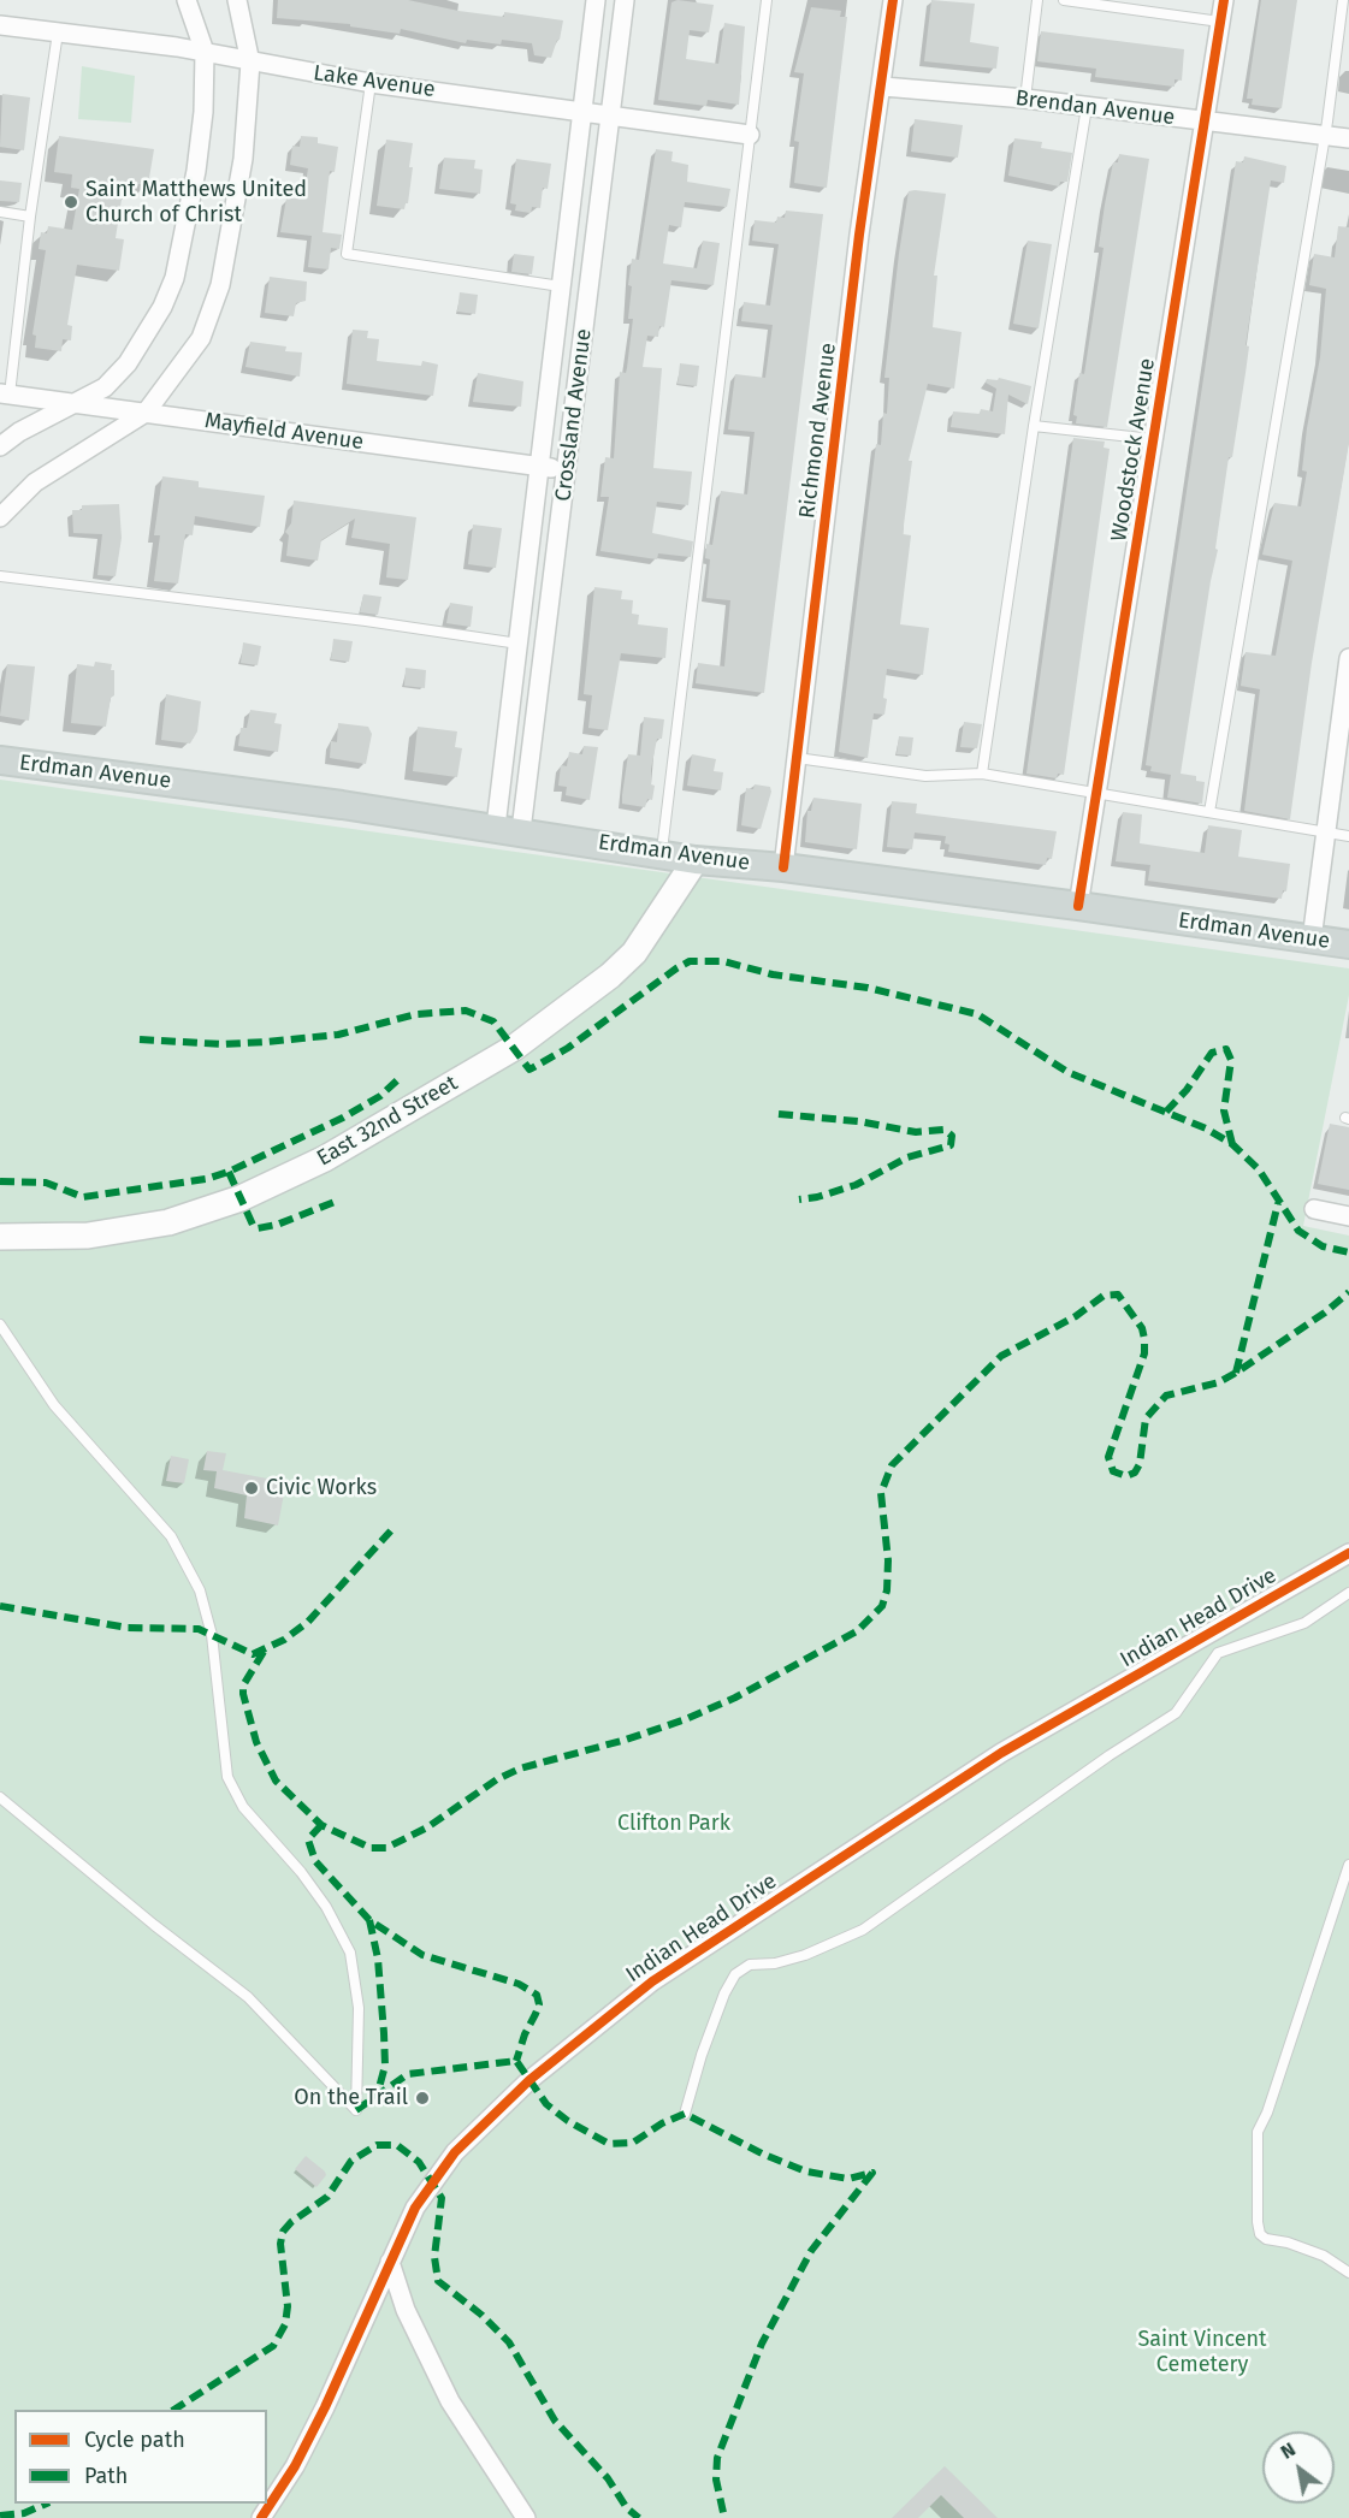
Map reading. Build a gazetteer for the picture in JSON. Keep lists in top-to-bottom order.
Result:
{
  "streets": {
    "main road": ["Erdman Avenue"],
    "street": [
      "Lake Avenue",
      "Brendan Avenue",
      "Crossland Avenue",
      "Richmond Avenue",
      "Mayfield Avenue",
      "Woodstock Avenue",
      "East 32nd Street",
      "Indian Head Drive"
    ]
  },
  "crossings": [
    ["Lake Avenue", "Crossland Avenue"],
    ["Brendan Avenue", "Richmond Avenue"],
    ["Brendan Avenue", "Woodstock Avenue"],
    ["Crossland Avenue", "Mayfield Avenue"],
    ["Crossland Avenue", "Erdman Avenue"],
    ["Richmond Avenue", "Erdman Avenue"],
    ["Woodstock Avenue", "Erdman Avenue"],
    ["Erdman Avenue", "East 32nd Street"]
  ],
  "parks": ["Clifton Park", "Saint Vincent Cemetery"],
  "places": ["Saint Matthews United Church of Christ", "Civic Works", "On the Trail"],
  "legend": ["Cycle path", "Path"],
  "north": "top left"
}
